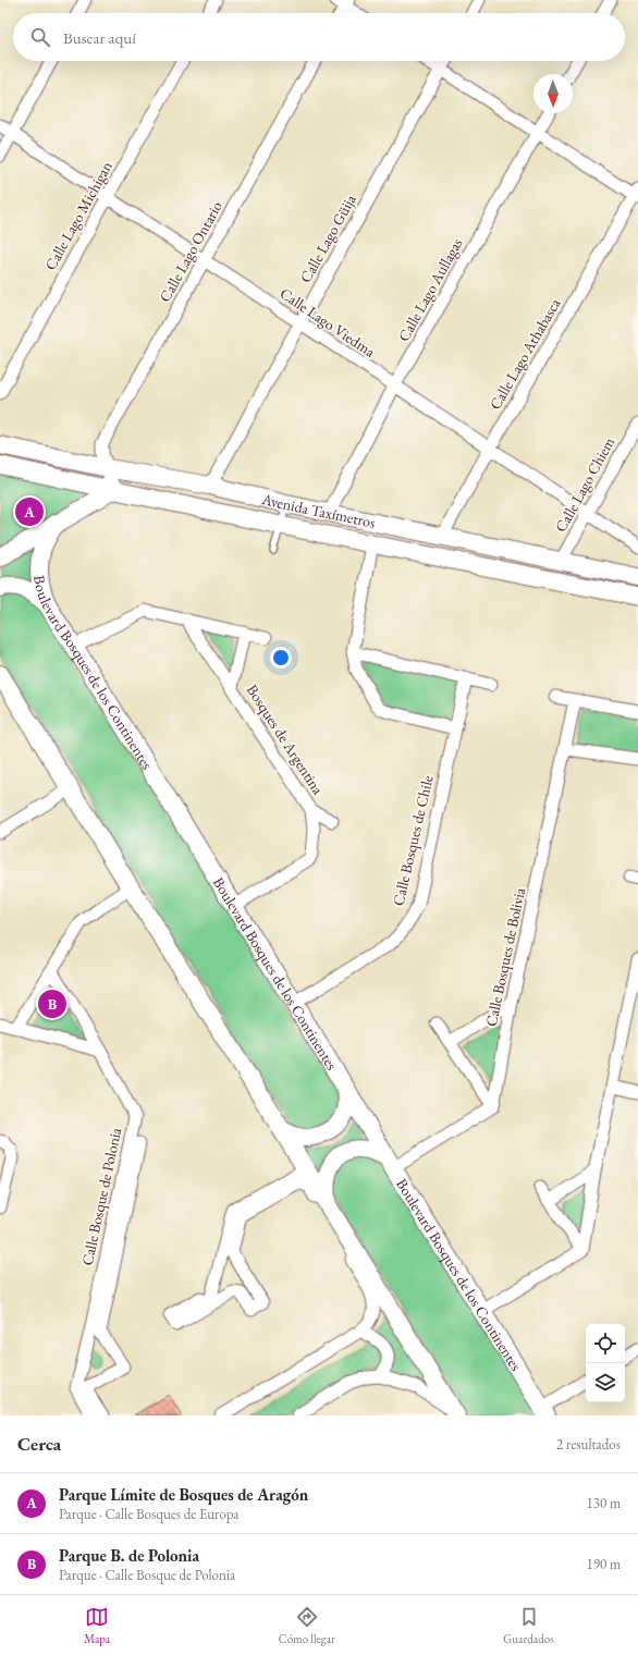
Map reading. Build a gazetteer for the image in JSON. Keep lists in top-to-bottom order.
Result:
{
  "streets": {
    "street": [
      "Calle Lago Michigan",
      "Calle Lago Güija",
      "Calle Lago Ontario",
      "Calle Lago Aullagas",
      "Calle Lago Viedma",
      "Calle Lago Athabasca",
      "Calle Lago Chiem",
      "Avenida Taxímetros",
      "Boulevard Bosques de los Continentes",
      "Bosques de Argentina",
      "Calle Bosques de Chile",
      "Calle Bosques de Bolivia",
      "Calle Bosque de Polonia"
    ]
  },
  "crossings": [
    ["Calle Lago Michigan", "Calle Lago Viedma"],
    ["Calle Lago Güija", "Calle Lago Viedma"],
    ["Calle Lago Güija", "Avenida Taxímetros"],
    ["Calle Lago Ontario", "Calle Lago Viedma"],
    ["Calle Lago Ontario", "Avenida Taxímetros"],
    ["Calle Lago Aullagas", "Calle Lago Viedma"],
    ["Calle Lago Aullagas", "Avenida Taxímetros"],
    ["Calle Lago Viedma", "Calle Lago Athabasca"],
    ["Calle Lago Viedma", "Calle Lago Chiem"],
    ["Calle Lago Athabasca", "Avenida Taxímetros"],
    ["Calle Lago Chiem", "Avenida Taxímetros"],
    ["Boulevard Bosques de los Continentes", "Bosques de Argentina"],
    ["Boulevard Bosques de los Continentes", "Calle Bosques de Chile"]
  ],
  "north": "bottom",
  "page": {
    "search": "Buscar aquí",
    "pins": ["A", "B"],
    "heading": ["Cerca", "2 resultados"],
    "list": [
      {
        "mark": "A",
        "name": "Parque Límite de Bosques de Aragón",
        "note": "Parque · Calle Bosques de Europa",
        "value": "130 m"
      },
      {
        "mark": "B",
        "name": "Parque B. de Polonia",
        "note": "Parque · Calle Bosque de Polonia",
        "value": "190 m"
      }
    ],
    "nav": ["Mapa", "Cómo llegar", "Guardados"]
  }
}
